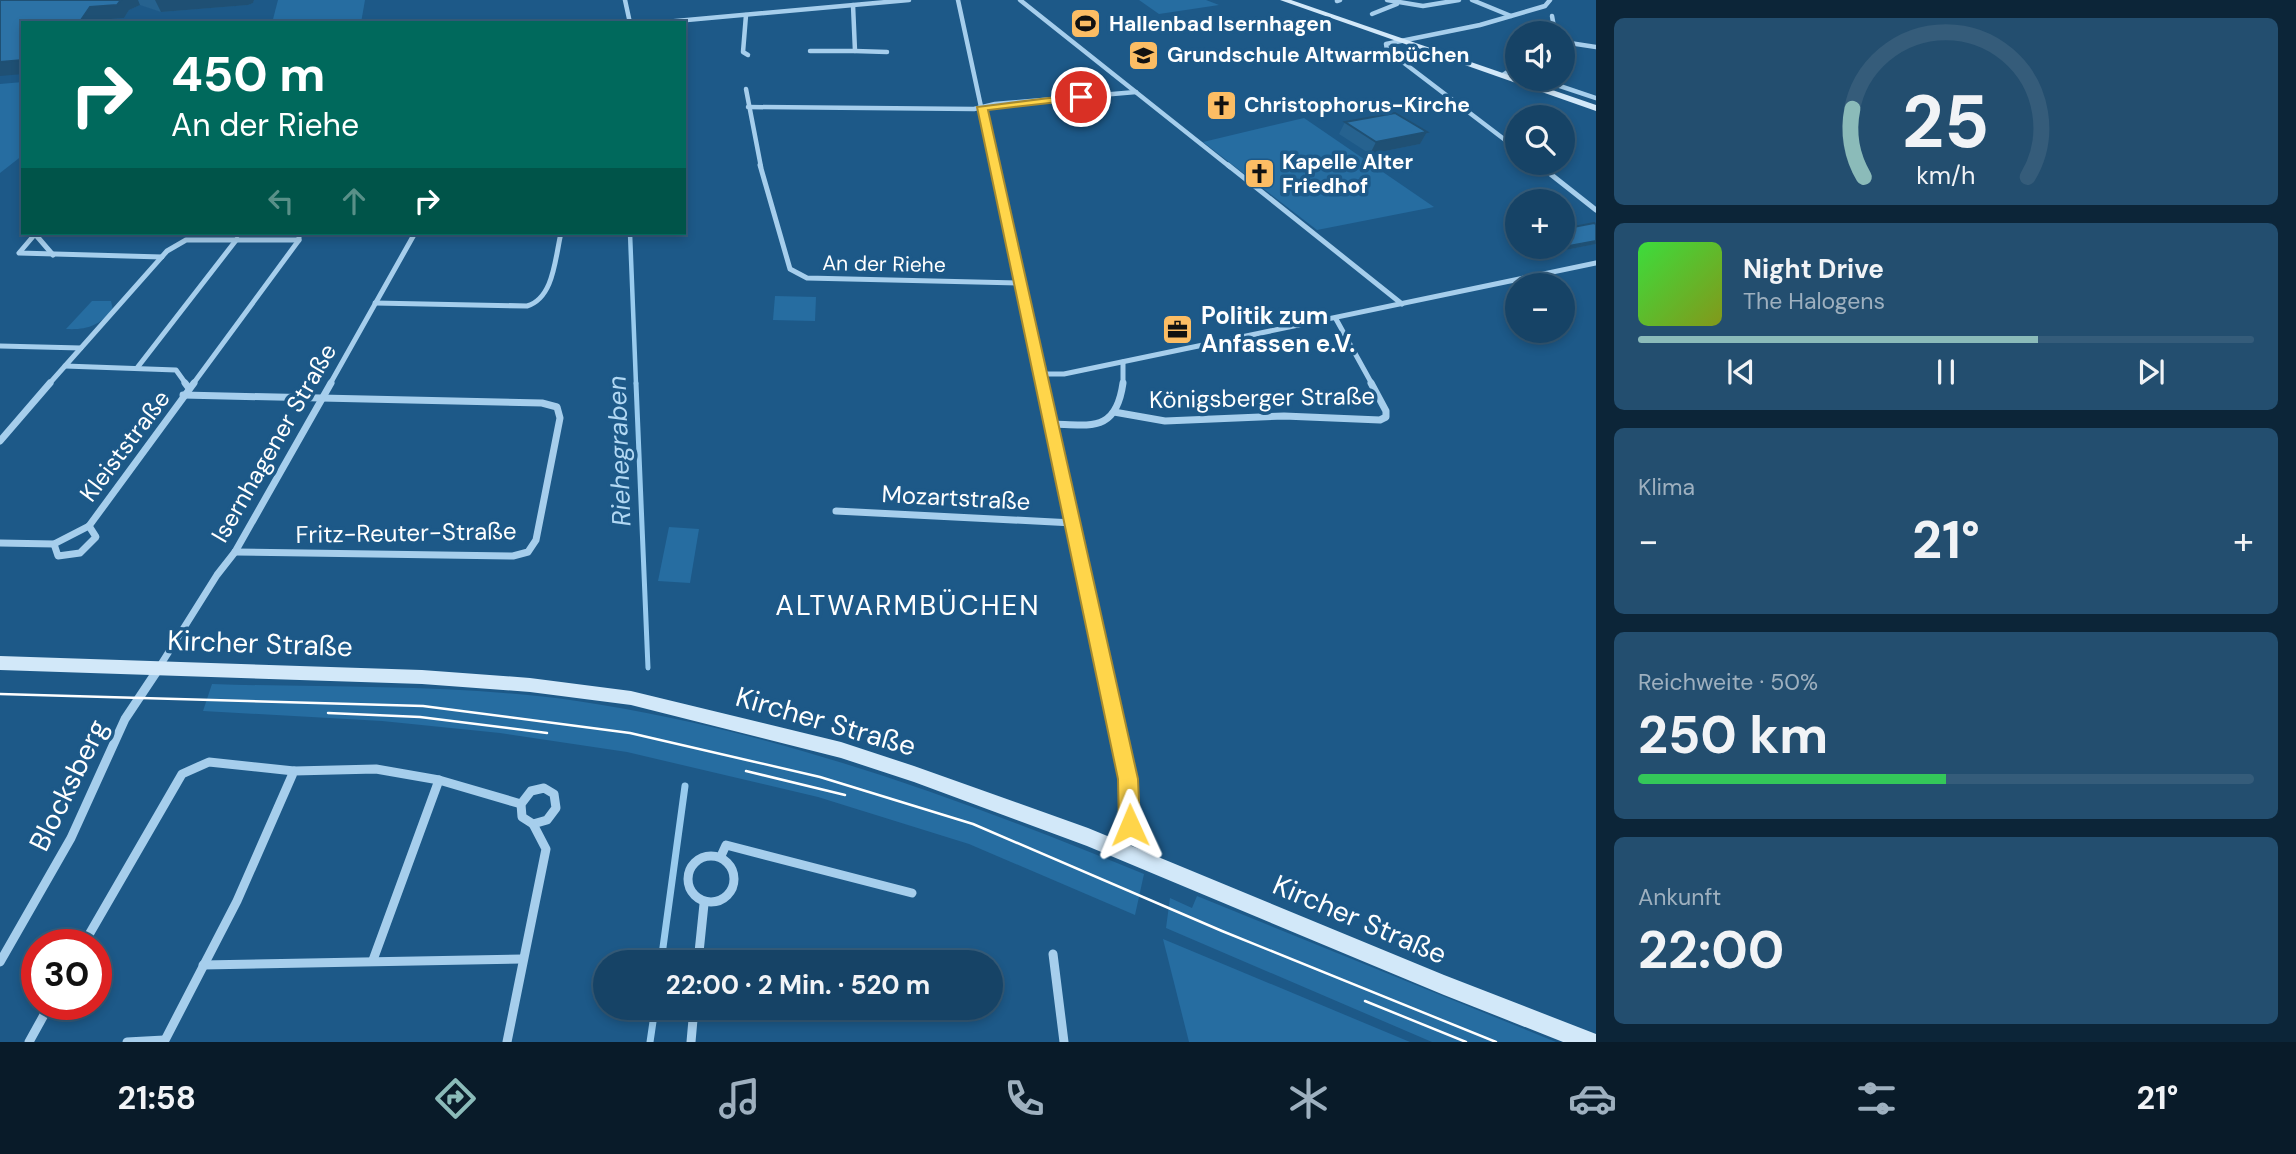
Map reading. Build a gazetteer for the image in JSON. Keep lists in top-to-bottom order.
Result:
{
  "streets": {
    "main road": ["Kircher Straße"],
    "street": [
      "An der Riehe",
      "Königsberger Straße",
      "Isernhagener Straße",
      "Kleiststraße",
      "Mozartstraße",
      "Fritz-Reuter-Straße",
      "Blocksberg"
    ]
  },
  "crossings": [
    ["Isernhagener Straße", "Kleiststraße"],
    ["Isernhagener Straße", "Fritz-Reuter-Straße"],
    ["Isernhagener Straße", "Kircher Straße"],
    ["Isernhagener Straße", "Blocksberg"],
    ["Kleiststraße", "Fritz-Reuter-Straße"],
    ["Kircher Straße", "Blocksberg"]
  ],
  "districts": ["ALTWARMBÜCHEN"],
  "water": ["Riehegraben"],
  "places": {
    "sports": ["Hallenbad Isernhagen"],
    "school or university": ["Grundschule Altwarmbüchen"],
    "church": ["Christophorus-Kirche", "Kapelle Alter Friedhof"],
    "office": ["Politik zum Anfassen e.V."]
  },
  "page": {
    "map_buttons": ["+", "−"],
    "turn": ["450 m", "An der Riehe"],
    "song": ["Night Drive", "The Halogens"],
    "tile": [
      "Klima",
      ["Reichweite · 50%", "250 km"],
      ["Ankunft", "22:00"]
    ],
    "heat": ["−", "21°", "+"],
    "limit": "30",
    "trip": "22:00 · 2 Min. · 520 m",
    "tabs": ["21:58", "21°"],
    "gauge": ["25", "km/h"]
  }
}
